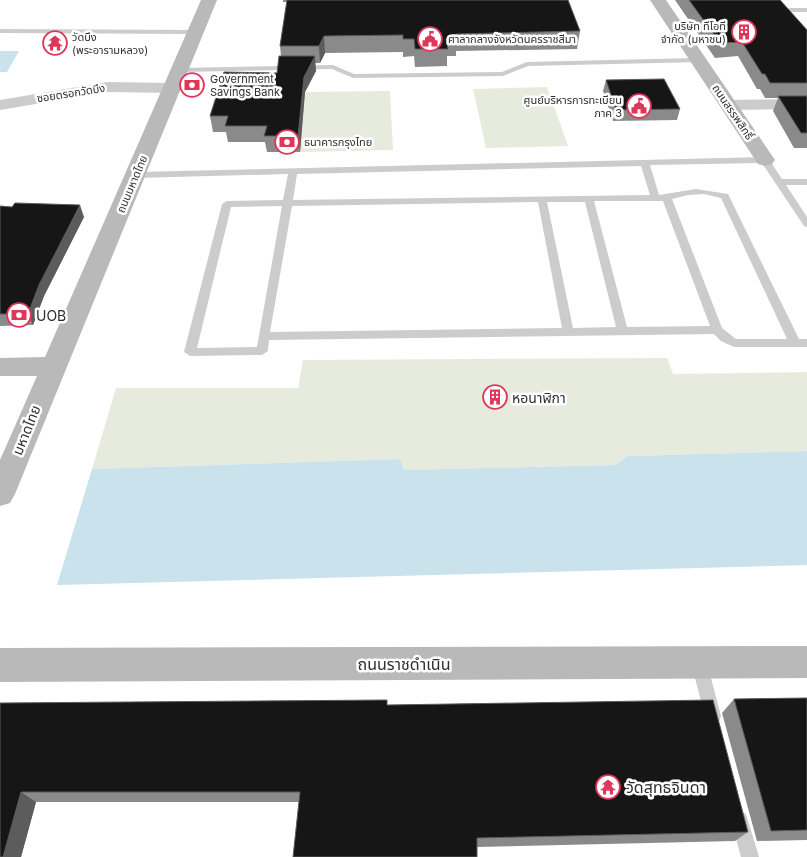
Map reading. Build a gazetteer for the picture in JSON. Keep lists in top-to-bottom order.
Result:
{
  "streets": {
    "street": [
      "ซอยตรอกวัดบึง",
      "ถนนสรรพสิทธิ์",
      "ถนนมหาดไทย",
      "มหาดไทย",
      "ถนนราชดำเนิน"
    ]
  },
  "crossings": [
    ["ซอยตรอกวัดบึง", "ถนนมหาดไทย"],
    ["ถนนมหาดไทย", "มหาดไทย"]
  ],
  "places": {
    "building": ["บริษัท ทีโอที จำกัด (มหาชน)", "หอนาฬิกา"],
    "public building": ["ศาลากลางจังหวัดนครราชสีมา", "ศูนย์บริหารการทะเบียน ภาค 3"],
    "temple": ["วัดบึง (พระอารามหลวง)", "วัดสุทธจินดา"],
    "bank": ["Government Savings Bank", "ธนาคารกรุงไทย", "UOB"]
  }
}
